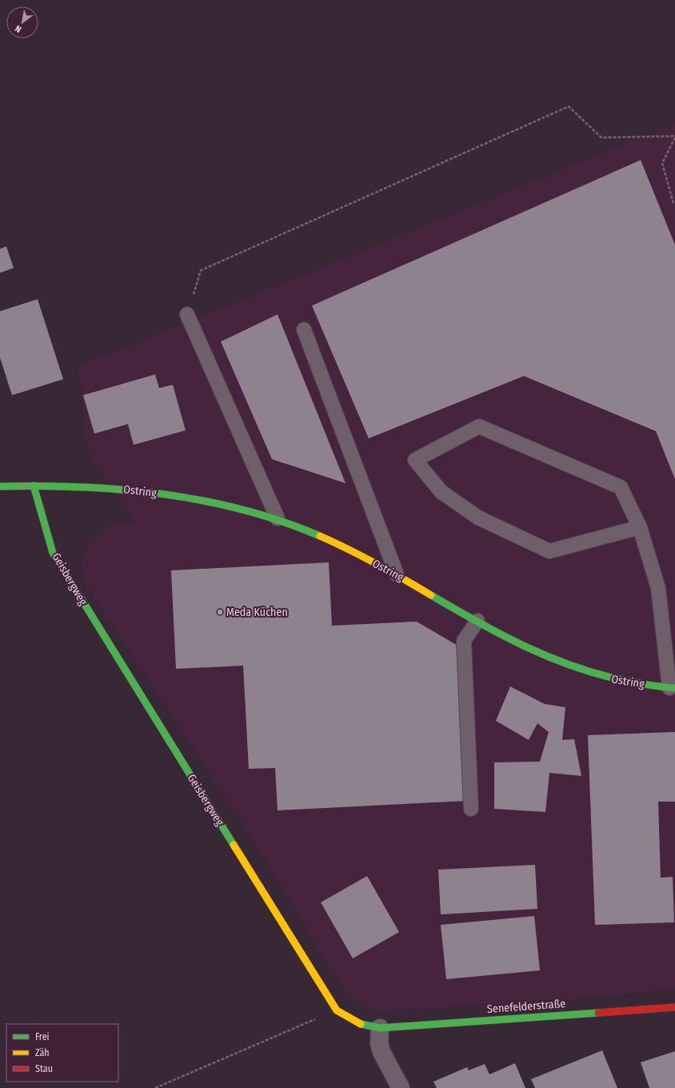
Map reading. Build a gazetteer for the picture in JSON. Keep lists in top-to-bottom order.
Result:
{
  "streets": {
    "street": ["Ostring", "Geisbergweg", "Senefelderstraße"]
  },
  "crossings": [
    ["Ostring", "Geisbergweg"],
    ["Geisbergweg", "Senefelderstraße"]
  ],
  "places": ["Meda Küchen"],
  "legend": ["Frei", "Zäh", "Stau"],
  "north": "bottom left"
}
